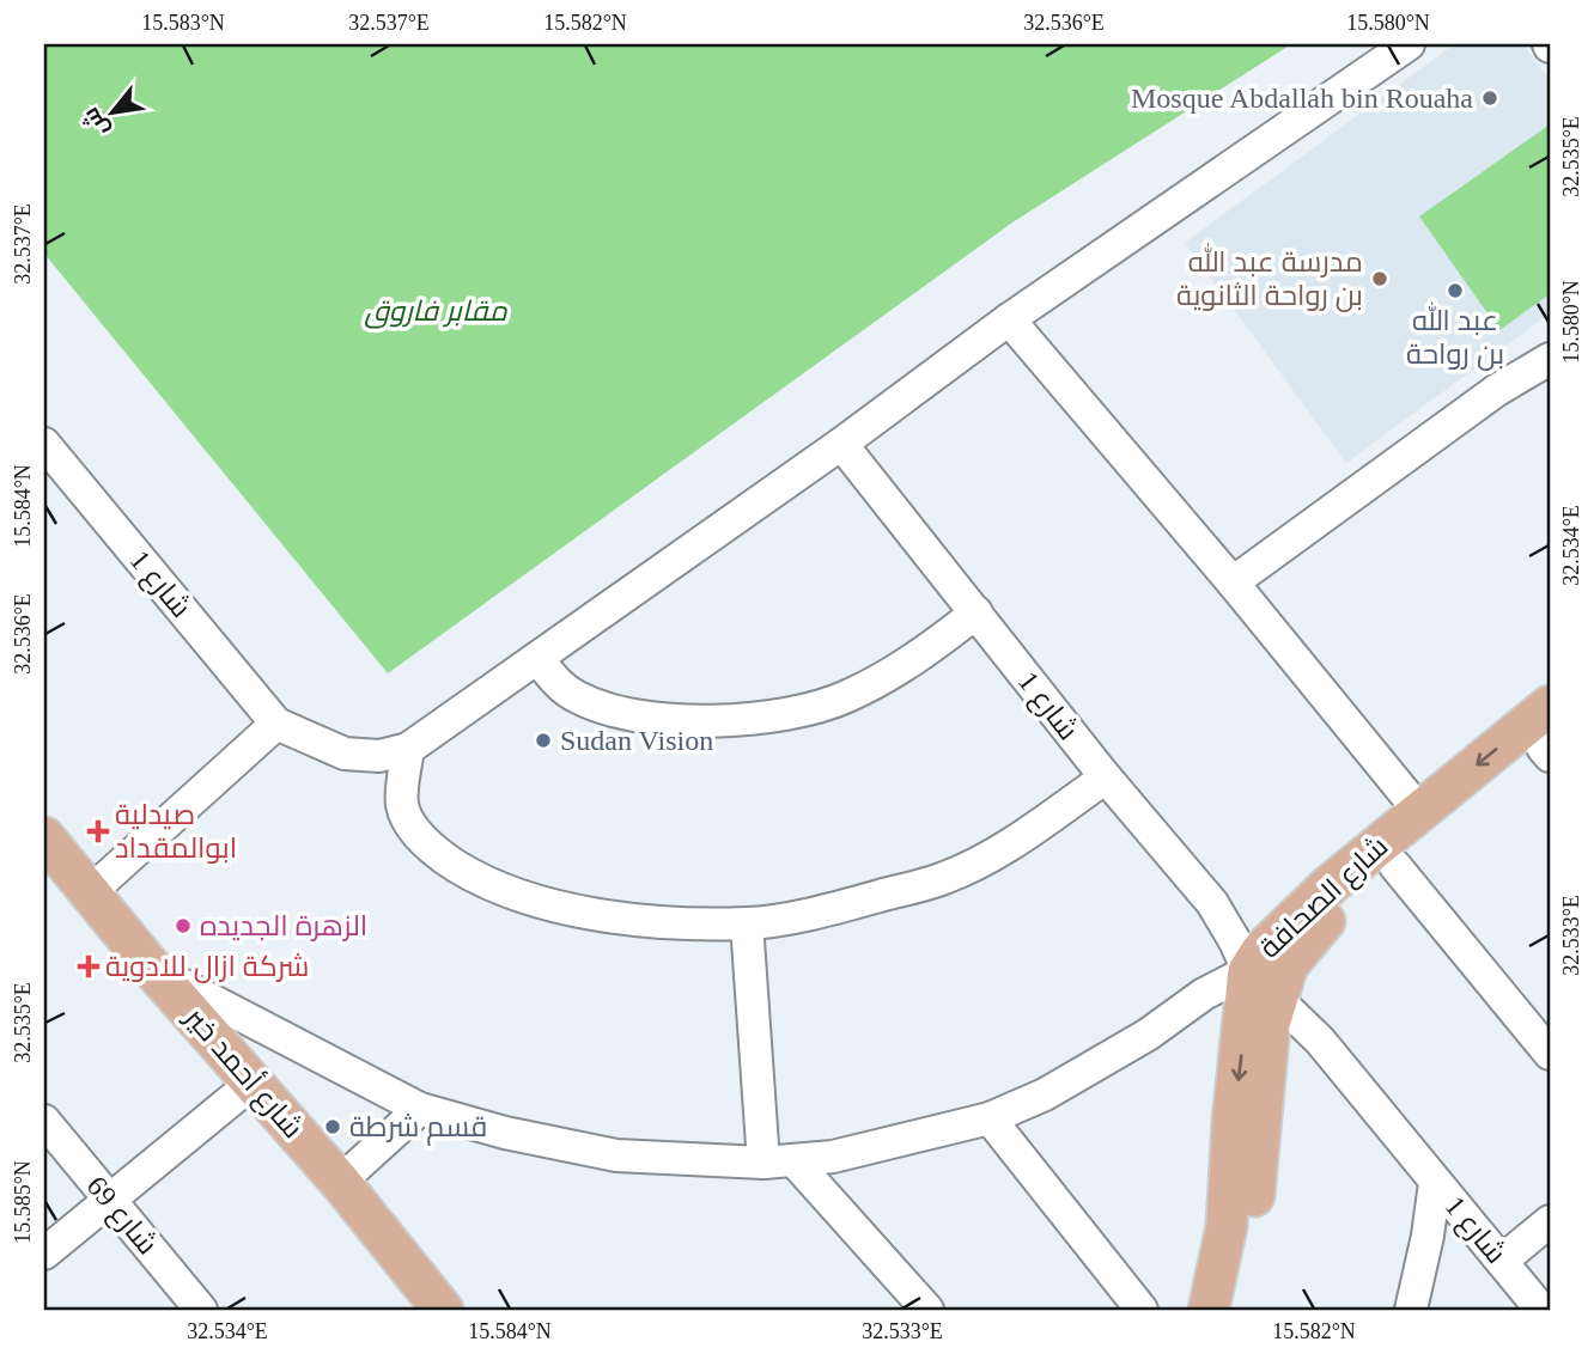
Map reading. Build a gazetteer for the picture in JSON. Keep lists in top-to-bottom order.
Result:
{
  "streets": {
    "main road": ["شارع الصحافة", "شارع أحمد خير"],
    "street": ["شارع 1", "شارع 69"]
  },
  "crossings": [
    ["شارع 1", "شارع الصحافة"]
  ],
  "parks": ["مقابر فاروق"],
  "places": {
    "other": [
      "Mosque Abdallah bin Rouaha",
      "مدرسة عبد الله بن رواحة الثانوية",
      "عبد الله بن رواحة",
      "Sudan Vision",
      "الزهرة الجديده",
      "قسم شرطة"
    ],
    "health": ["صيدلية ابوالمقداد", "شركة ازال للادوية"]
  },
  "north": "bottom left",
  "coordinates": [
    "15.583°N",
    "32.537°E",
    "15.582°N",
    "32.536°E",
    "15.580°N",
    "32.535°E",
    "15.584°N",
    "32.534°E",
    "32.533°E",
    "15.585°N"
  ]
}
